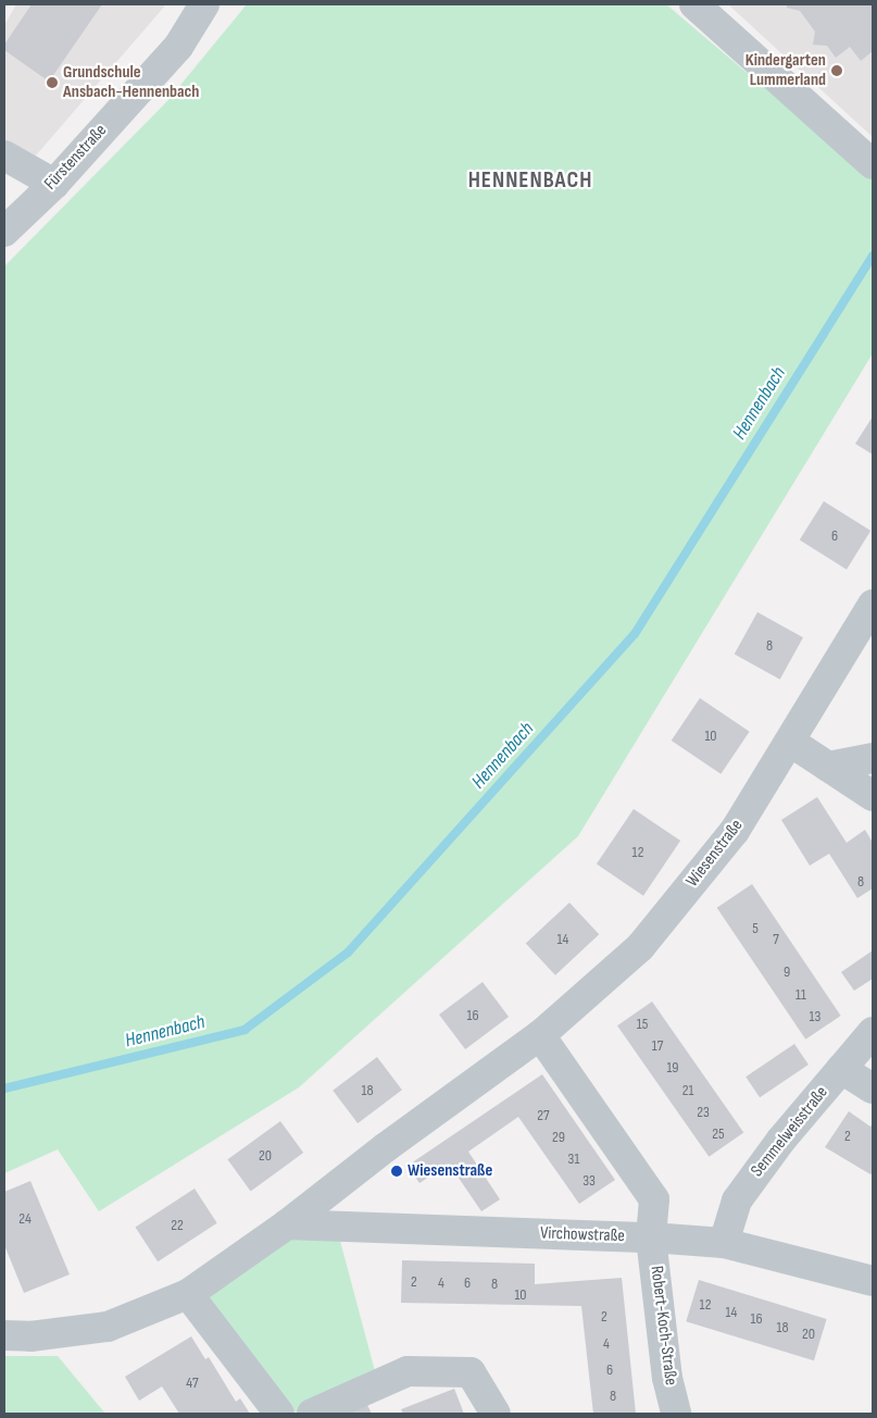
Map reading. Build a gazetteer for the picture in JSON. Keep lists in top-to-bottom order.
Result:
{
  "streets": {
    "street": [
      "Fürstenstraße",
      "Wiesenstraße",
      "Semmelweisstraße",
      "Virchowstraße",
      "Robert-Koch-Straße"
    ]
  },
  "crossings": [
    ["Wiesenstraße", "Virchowstraße"],
    ["Wiesenstraße", "Robert-Koch-Straße"],
    ["Semmelweisstraße", "Virchowstraße"],
    ["Virchowstraße", "Robert-Koch-Straße"]
  ],
  "districts": ["HENNENBACH"],
  "water": ["Hennenbach"],
  "places": ["Kindergarten Lummerland", "Grundschule Ansbach-Hennenbach", "Wiesenstraße"],
  "house_numbers": [
    "6",
    "8",
    "10",
    "12",
    "8",
    "5",
    "14",
    "7",
    "9",
    "11",
    "16",
    "13",
    "15",
    "17",
    "19",
    "18",
    "21",
    "23",
    "27",
    "25",
    "2",
    "29",
    "20",
    "31",
    "33",
    "24",
    "22",
    "2",
    "4",
    "6",
    "8",
    "10",
    "12",
    "14",
    "2",
    "16",
    "18",
    "20",
    "4",
    "6",
    "47",
    "8"
  ]
}
